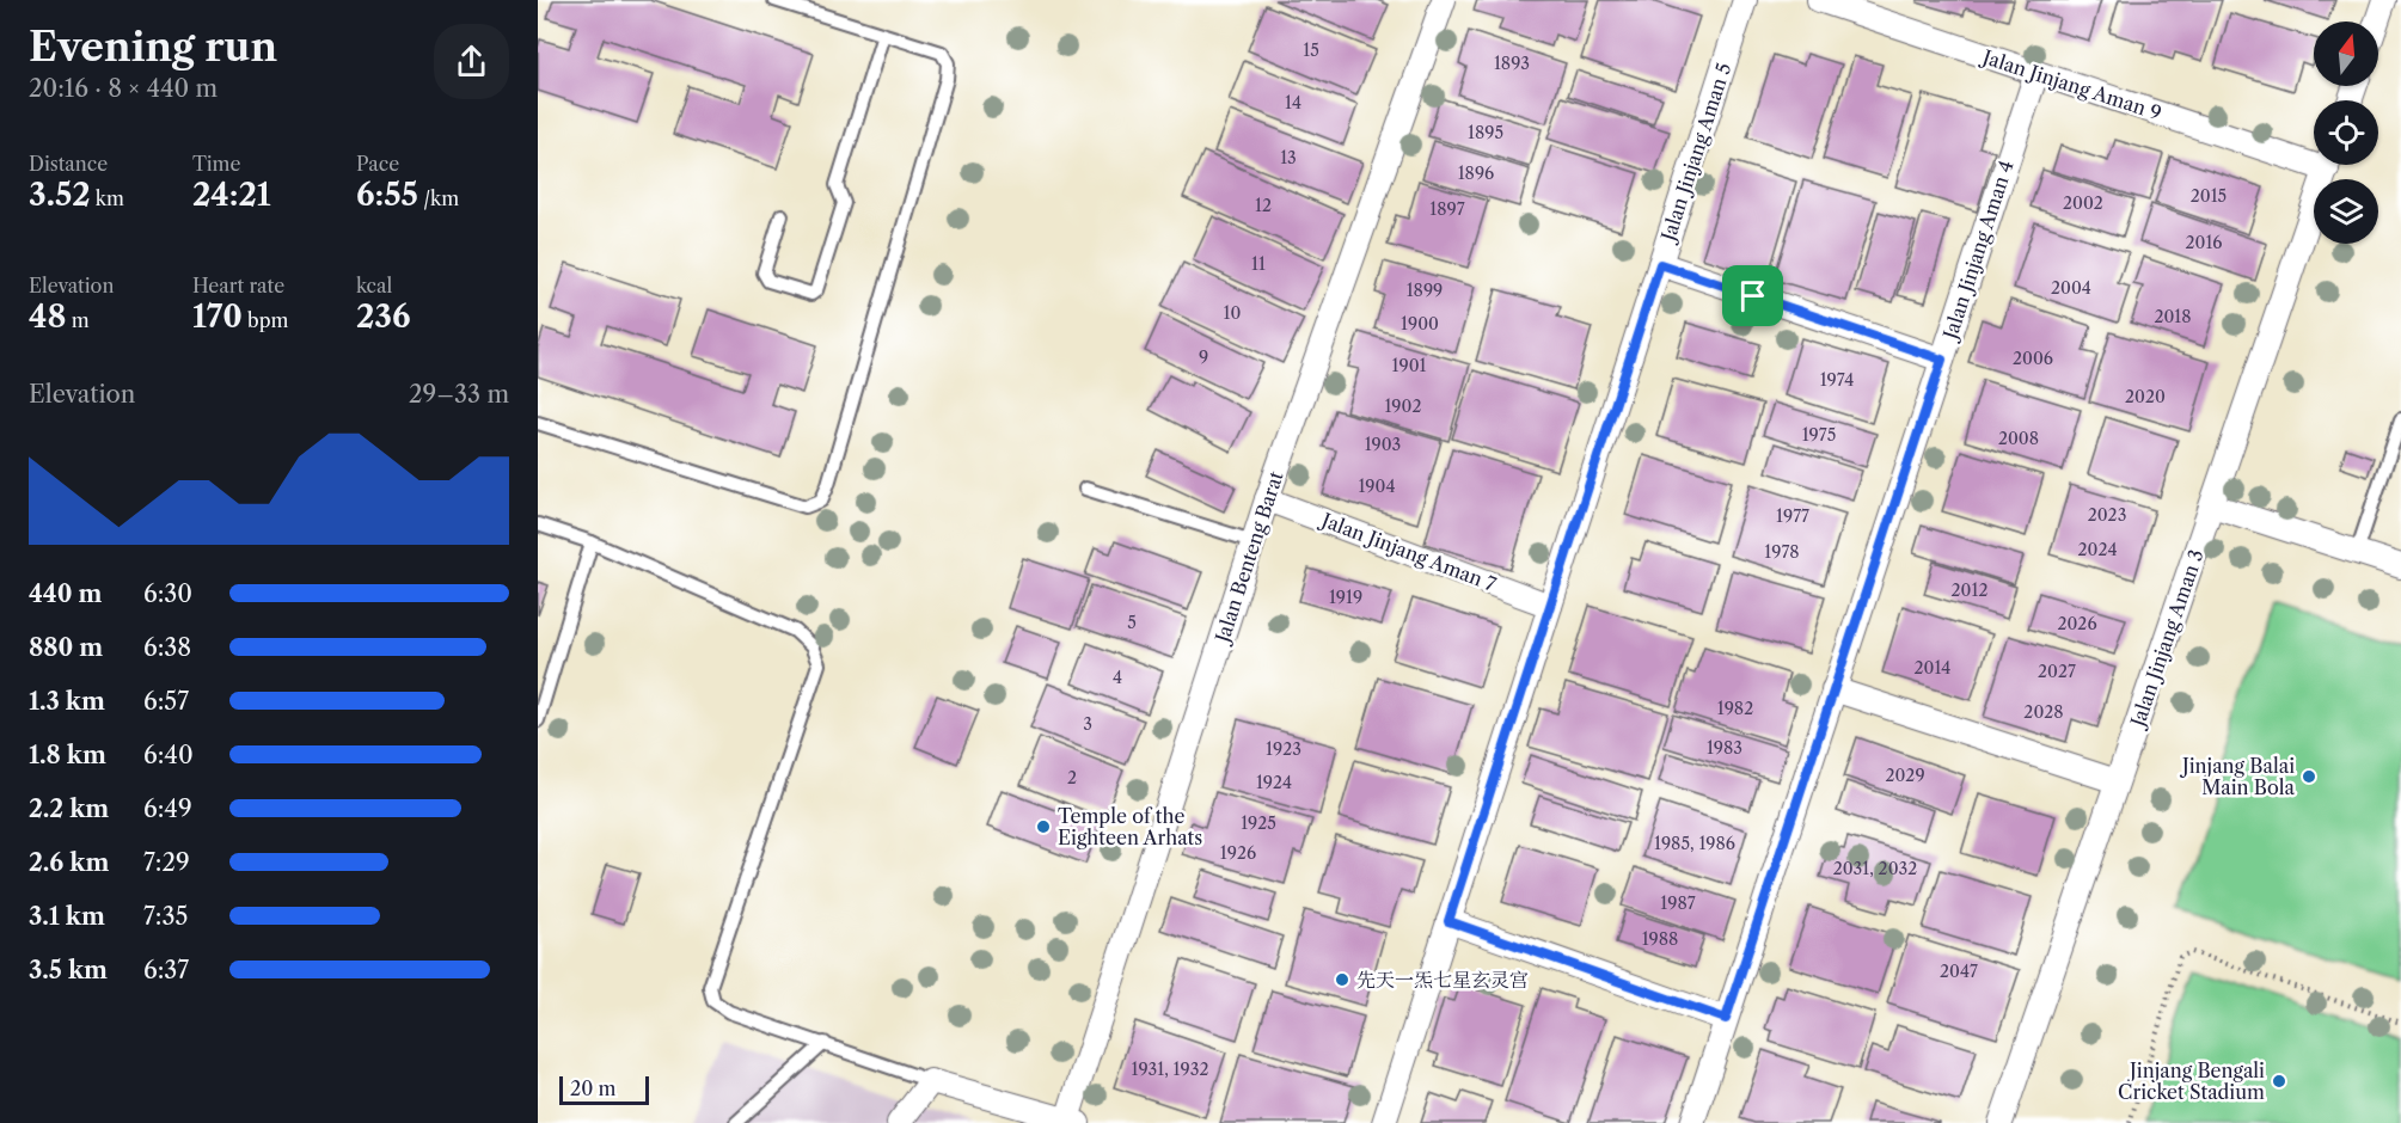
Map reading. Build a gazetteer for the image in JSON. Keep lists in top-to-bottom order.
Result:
{
  "streets": {
    "street": [
      "Jalan Jinjang Aman 9",
      "Jalan Jinjang Aman 5",
      "Jalan Jinjang Aman 4",
      "Jalan Jinjang Aman 7",
      "Jalan Benteng Barat",
      "Jalan Jinjang Aman 3"
    ]
  },
  "crossings": [
    ["Jalan Jinjang Aman 9", "Jalan Jinjang Aman 4"],
    ["Jalan Jinjang Aman 5", "Jalan Jinjang Aman 7"],
    ["Jalan Jinjang Aman 7", "Jalan Benteng Barat"]
  ],
  "places": [
    "Jinjang Balai Main Bola",
    "Temple of the Eighteen Arhats",
    "先天一炁七星玄灵宫",
    "Jinjang Bengali Cricket Stadium"
  ],
  "house_numbers": [
    "15",
    "1893",
    "14",
    "1895",
    "13",
    "1896",
    "2015",
    "2002",
    "12",
    "1897",
    "2016",
    "11",
    "2004",
    "1899",
    "10",
    "2018",
    "1900",
    "9",
    "2006",
    "1901",
    "1974",
    "2020",
    "1902",
    "1975",
    "2008",
    "1903",
    "1904",
    "2023",
    "1977",
    "2024",
    "1978",
    "2012",
    "1919",
    "5",
    "2026",
    "2014",
    "2027",
    "4",
    "1982",
    "2028",
    "3",
    "1983",
    "1923",
    "2029",
    "2",
    "1924",
    "1925",
    "1985, 1986",
    "1926",
    "2031, 2032",
    "1987",
    "1988",
    "2047",
    "1931, 1932"
  ],
  "scale_bar": "20 m",
  "north": "top",
  "page": {
    "heading": ["Evening run", "20:16 · 8 × 440 m"],
    "stats": [
      ["Distance", "3.52 km"],
      ["Time", "24:21"],
      ["Pace", "6:55 /km"],
      ["Elevation", "48 m"],
      ["Heart rate", "170 bpm"],
      ["kcal", "236"]
    ],
    "chart": ["Elevation", "29–33 m"],
    "list": [
      {
        "name": "440 m",
        "note": "6:30"
      },
      {
        "name": "880 m",
        "note": "6:38"
      },
      {
        "name": "1.3 km",
        "note": "6:57"
      },
      {
        "name": "1.8 km",
        "note": "6:40"
      },
      {
        "name": "2.2 km",
        "note": "6:49"
      },
      {
        "name": "2.6 km",
        "note": "7:29"
      },
      {
        "name": "3.1 km",
        "note": "7:35"
      },
      {
        "name": "3.5 km",
        "note": "6:37"
      }
    ],
    "scale": "20 m"
  }
}
